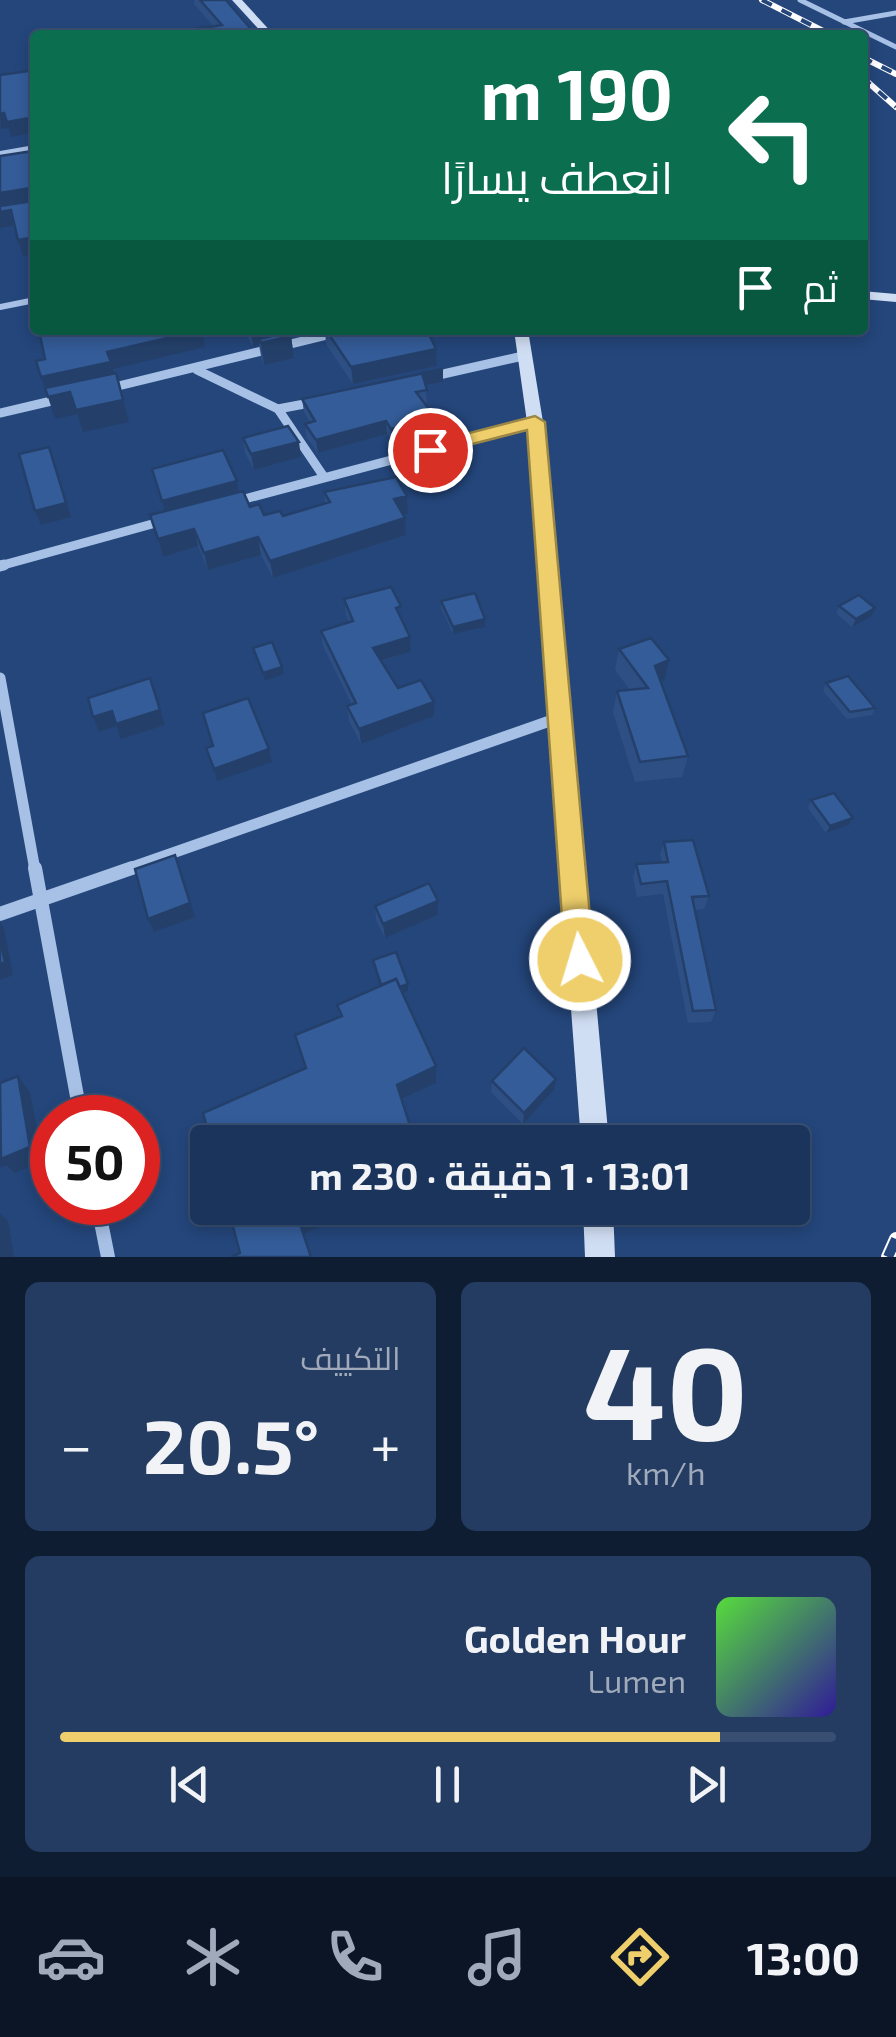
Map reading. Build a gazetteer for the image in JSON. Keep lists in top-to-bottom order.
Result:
{
  "page": {
    "turn": ["190 m", "انعطف يسارًا"],
    "then": "ثم",
    "limit": "50",
    "trip": "13:01 · 1 دقيقة · 230 m",
    "tile": [
      ["40", "km/h"],
      "التكييف"
    ],
    "heat": ["−", "20.5°", "+"],
    "song": ["Golden Hour", "Lumen"],
    "tabs": "13:00"
  }
}
